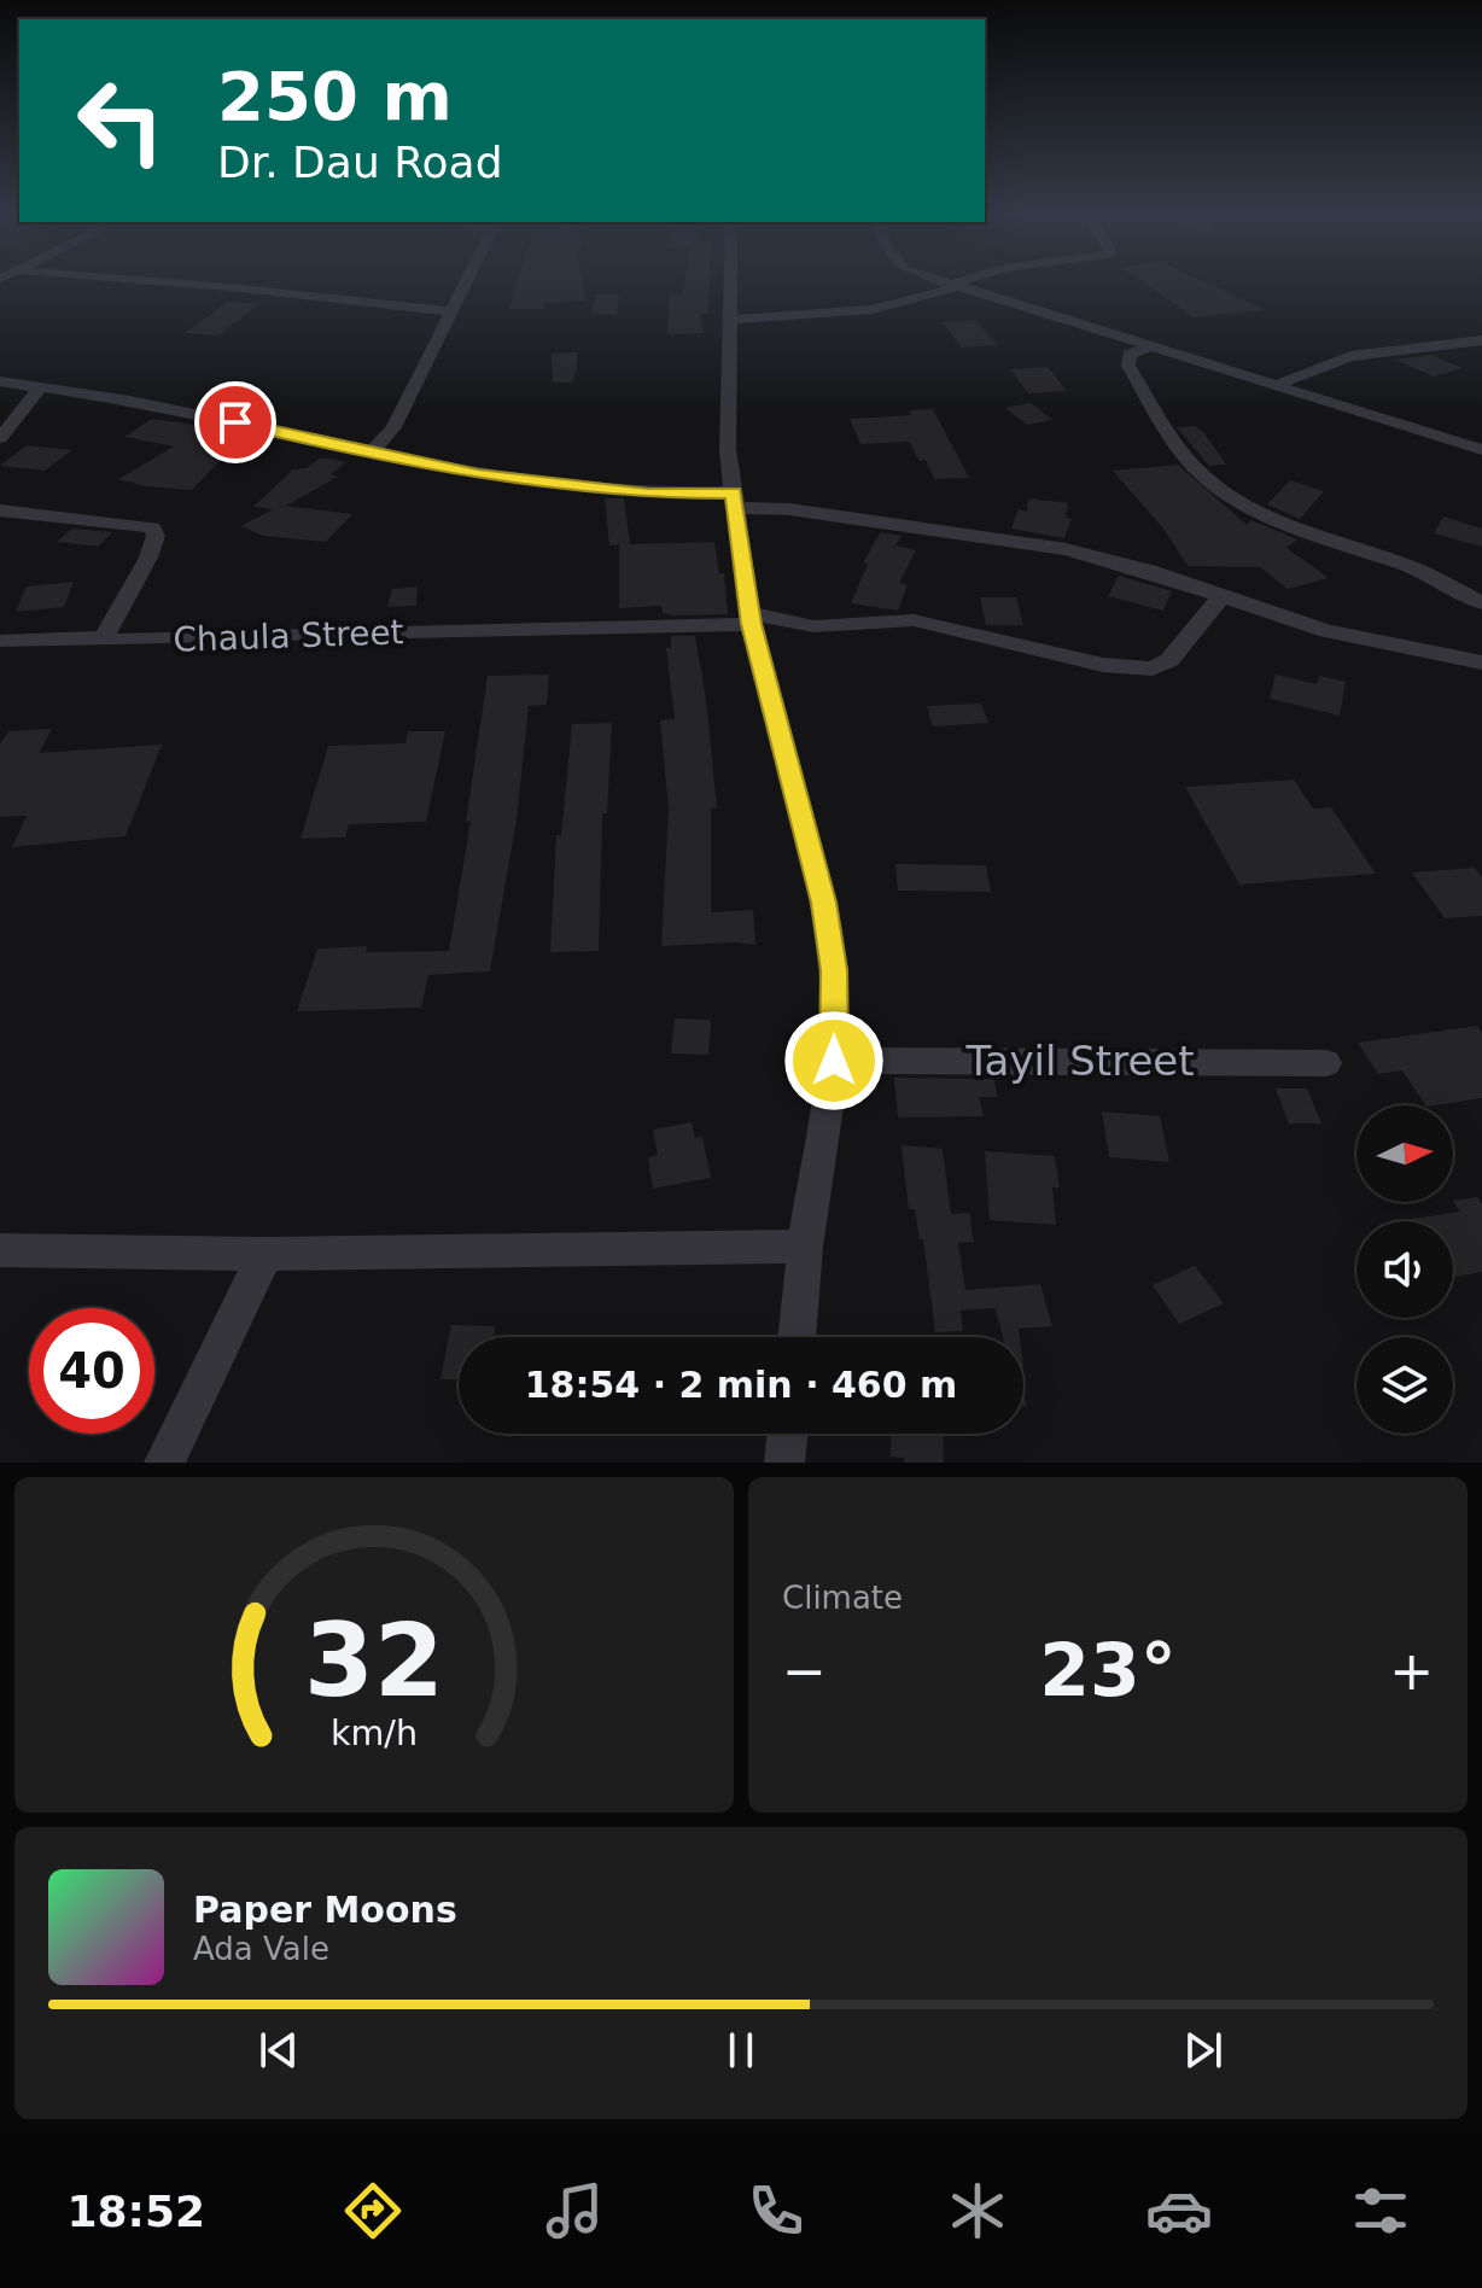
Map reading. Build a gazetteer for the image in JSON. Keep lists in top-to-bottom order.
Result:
{
  "streets": {
    "street": ["Chaula Street", "Tayil Street"]
  },
  "north": "right",
  "page": {
    "turn": ["250 m", "Dr. Dau Road"],
    "limit": "40",
    "trip": "18:54 · 2 min · 460 m",
    "tile": "Climate",
    "heat": ["−", "23°", "+"],
    "song": ["Paper Moons", "Ada Vale"],
    "tabs": "18:52",
    "gauge": ["32", "km/h"]
  }
}
